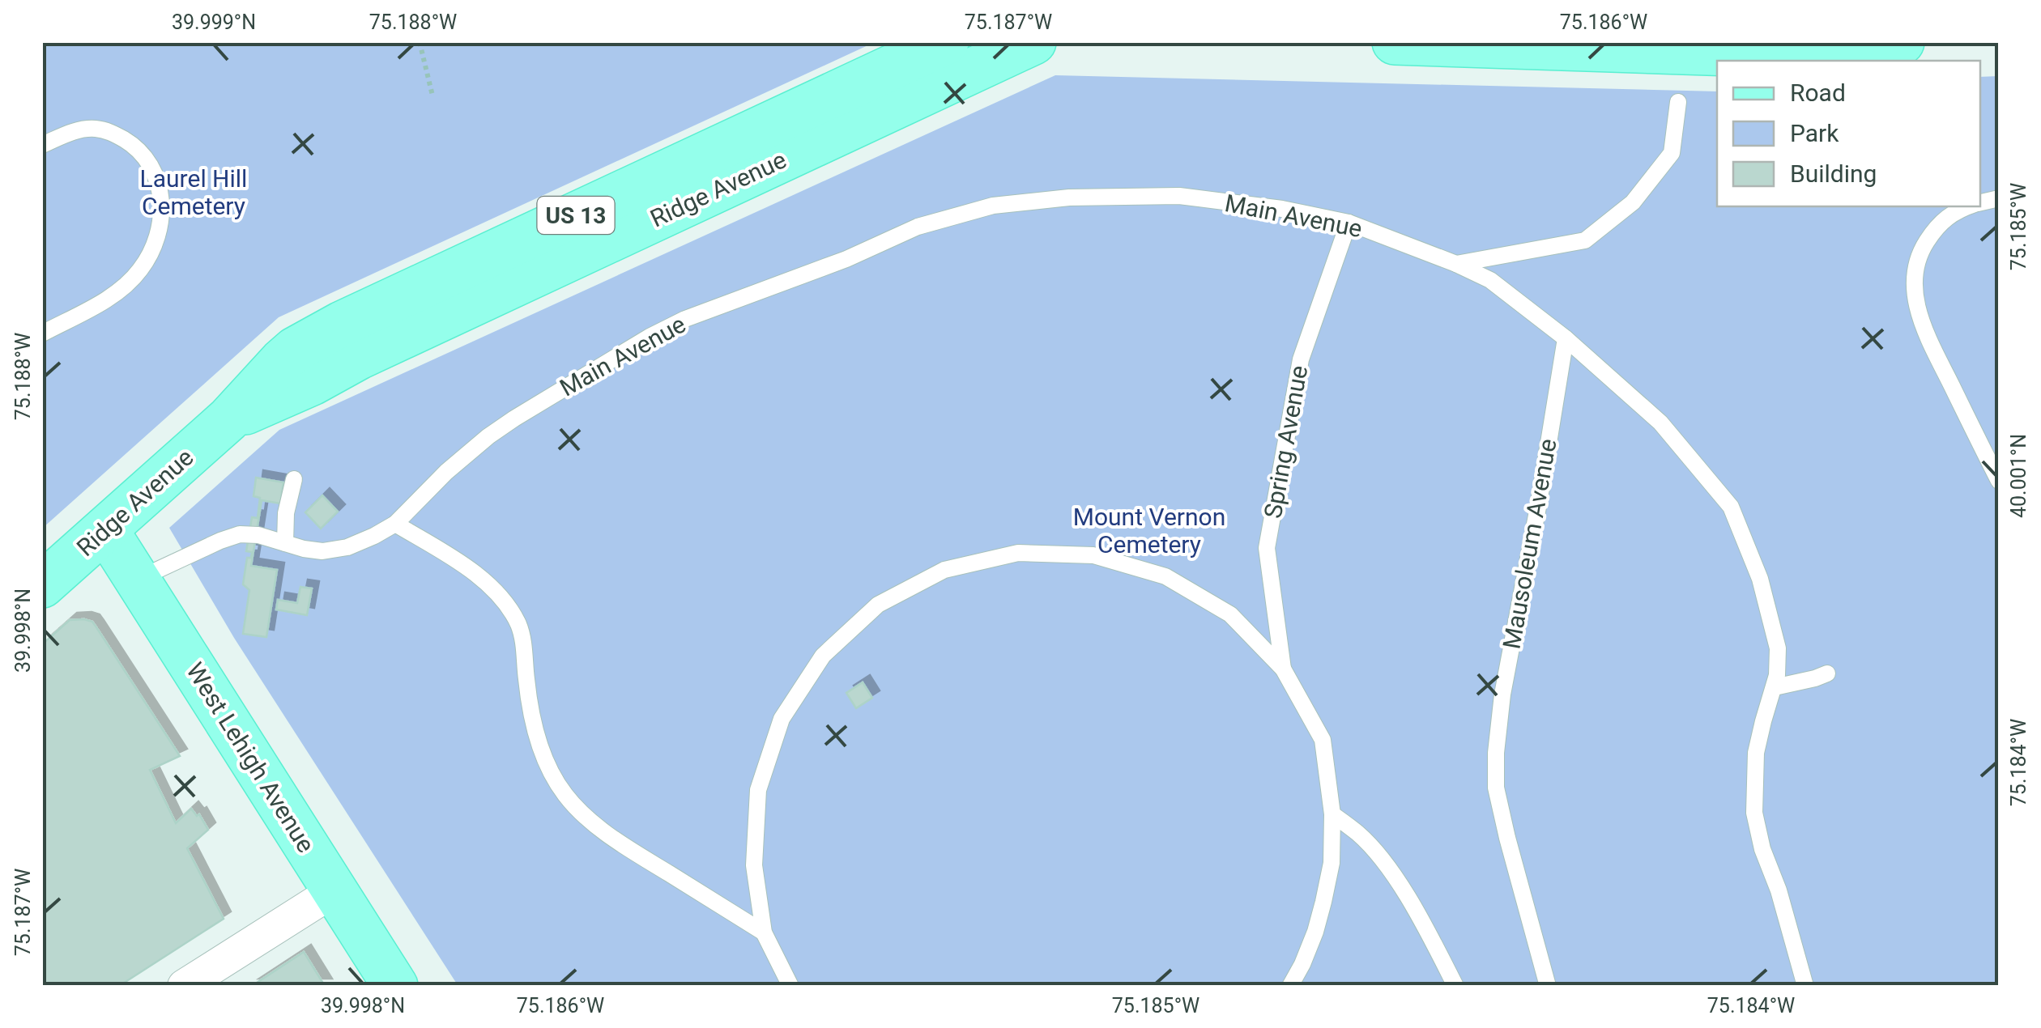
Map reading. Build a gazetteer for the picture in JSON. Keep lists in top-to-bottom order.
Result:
{
  "streets": {
    "main road": ["Ridge Avenue", "US 13", "West Lehigh Avenue"],
    "lane": ["Main Avenue", "Spring Avenue", "Mausoleum Avenue"]
  },
  "crossings": [
    ["Ridge Avenue", "West Lehigh Avenue"],
    ["Main Avenue", "Spring Avenue"],
    ["Main Avenue", "Mausoleum Avenue"],
    ["Main Avenue", "West Lehigh Avenue"]
  ],
  "parks": ["Laurel Hill Cemetery", "Mount Vernon Cemetery"],
  "legend": ["Road", "Park", "Building"],
  "coordinates": [
    "39.999°N",
    "75.188°W",
    "75.187°W",
    "75.186°W",
    "75.185°W",
    "40.001°N",
    "39.998°N",
    "75.184°W"
  ]
}
